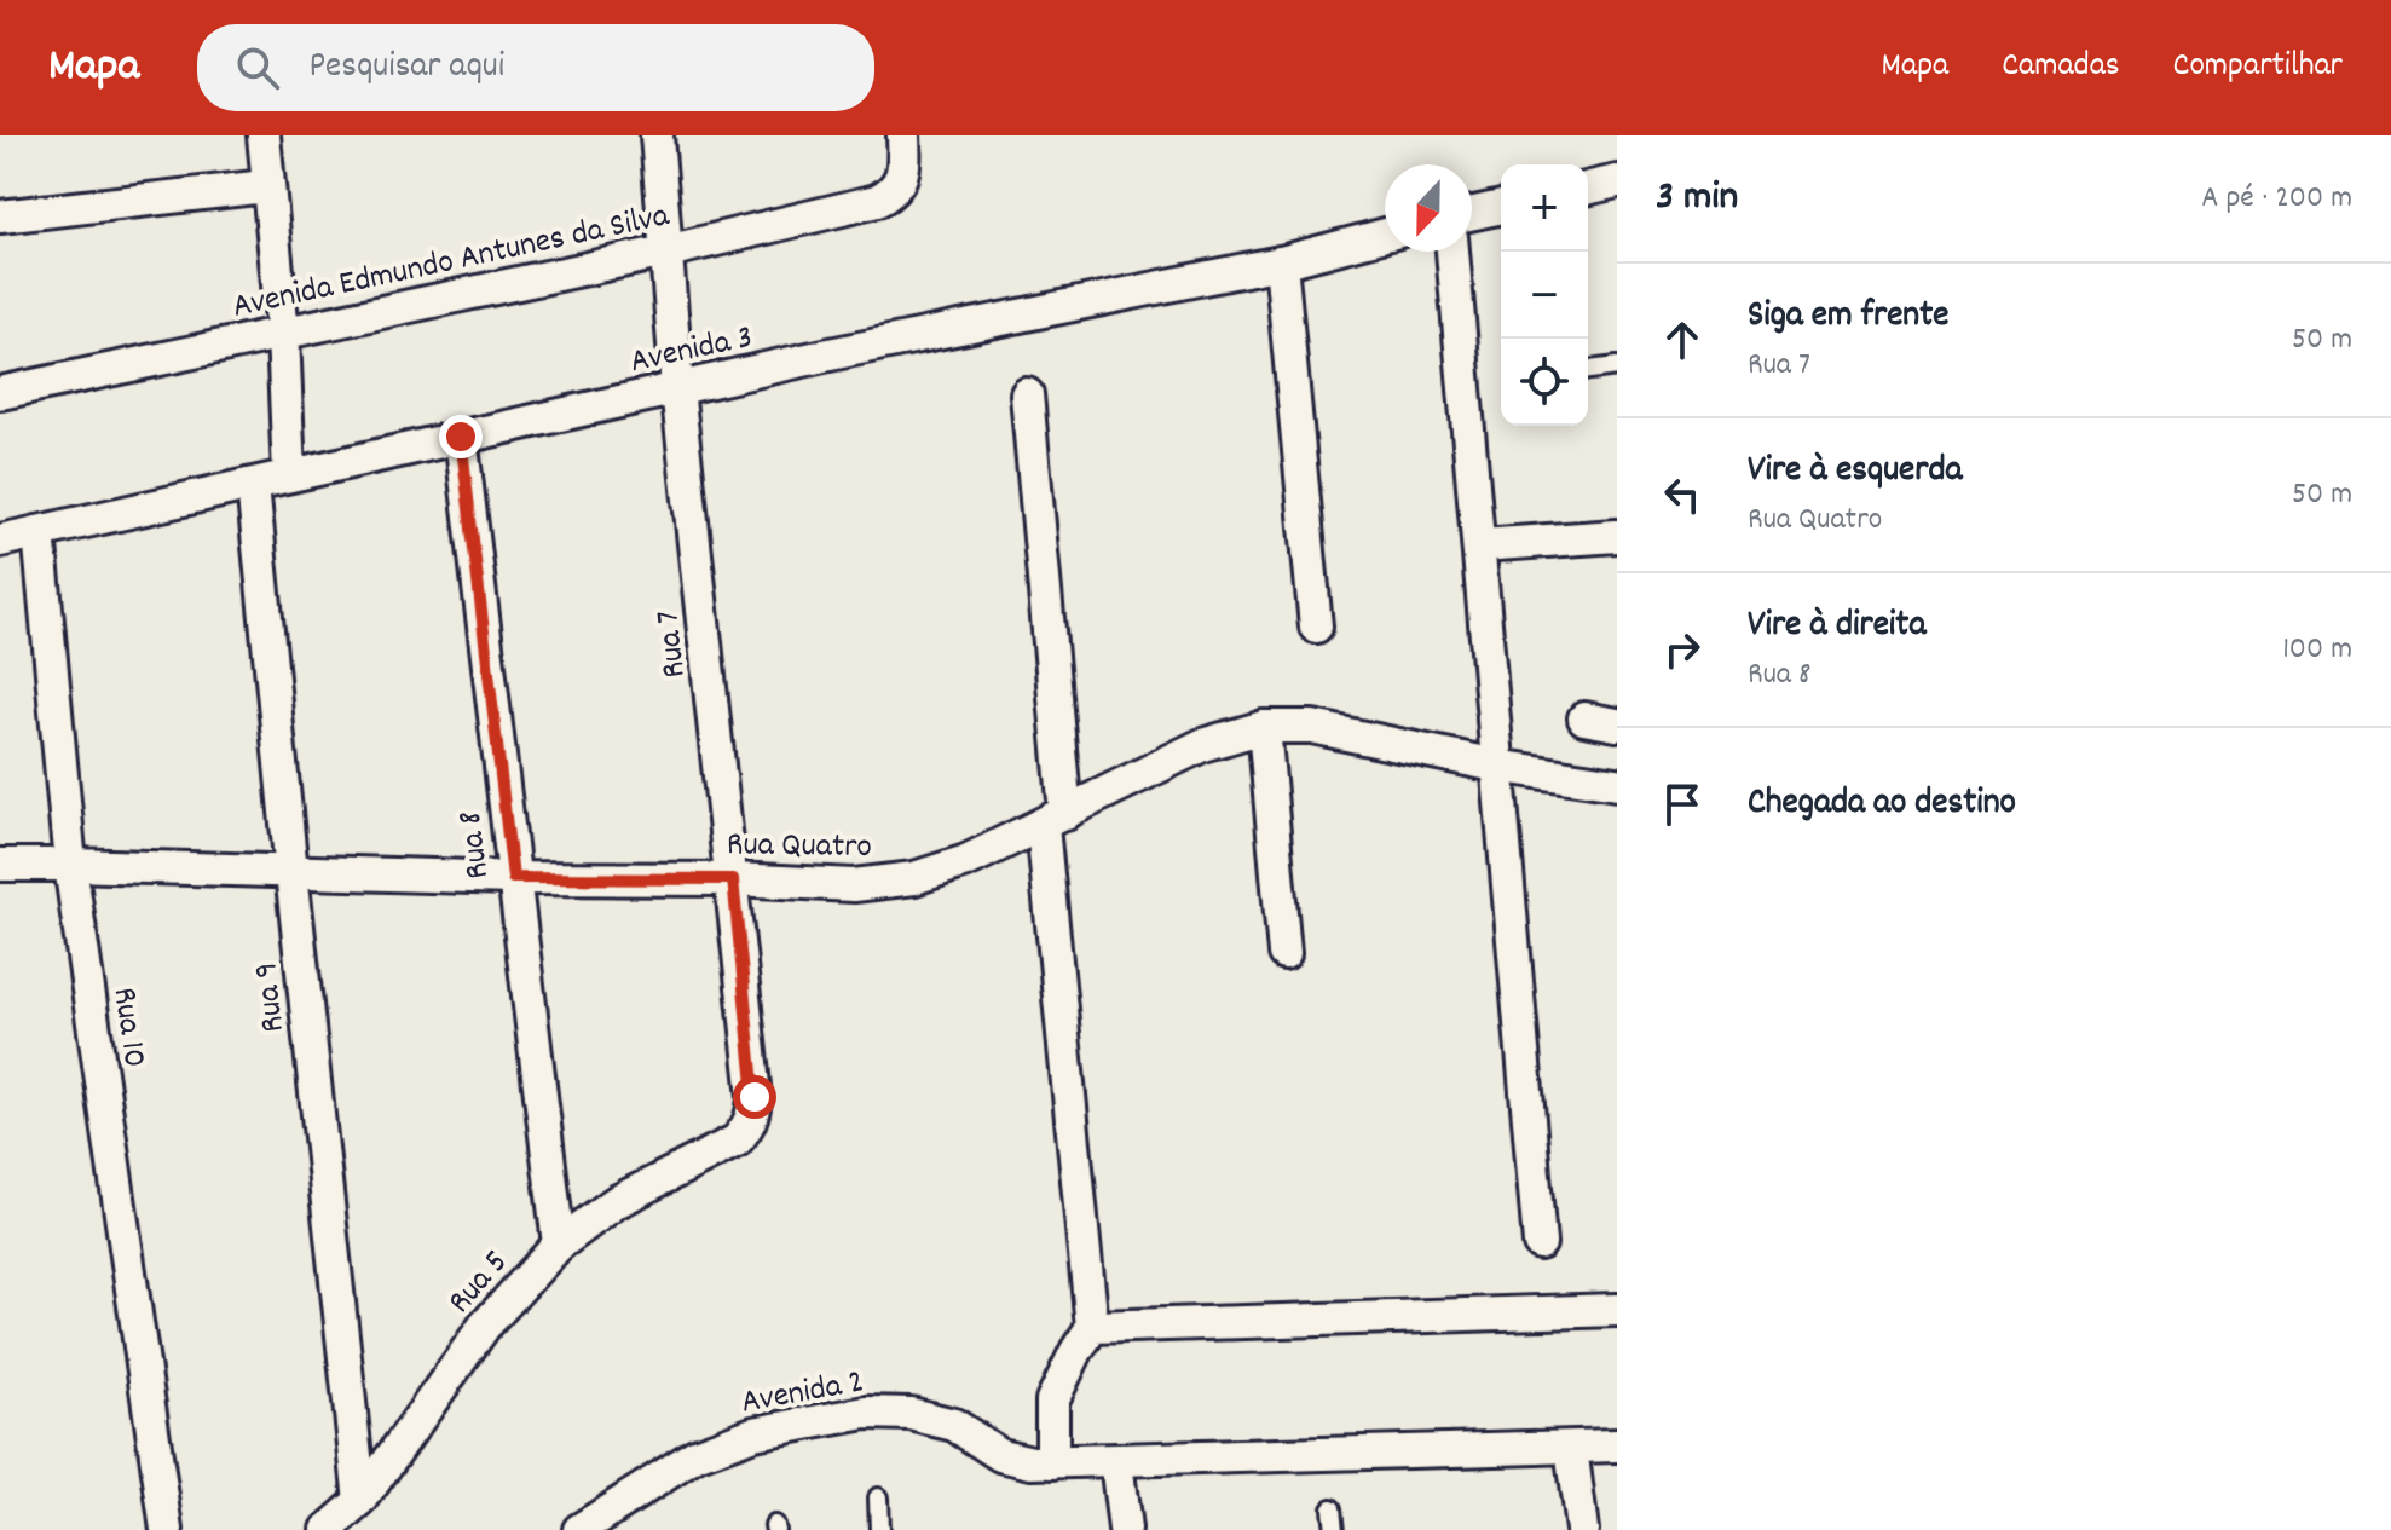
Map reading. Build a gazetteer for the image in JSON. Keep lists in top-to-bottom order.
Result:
{
  "streets": {
    "street": [
      "Avenida Edmundo Antunes da Silva",
      "Avenida 3",
      "Rua 7",
      "Rua Quatro",
      "Rua 8",
      "Rua 9",
      "Rua 10",
      "Rua 5",
      "Avenida 2"
    ]
  },
  "crossings": [
    ["Avenida Edmundo Antunes da Silva", "Rua 7"],
    ["Avenida 3", "Rua 7"],
    ["Avenida 3", "Rua 8"],
    ["Avenida 3", "Rua 9"],
    ["Avenida 3", "Rua 10"],
    ["Rua 7", "Rua Quatro"],
    ["Rua 7", "Rua 5"],
    ["Rua Quatro", "Rua 8"],
    ["Rua Quatro", "Rua 9"],
    ["Rua Quatro", "Rua 10"],
    ["Rua 8", "Rua 5"],
    ["Rua 9", "Rua 5"]
  ],
  "north": "bottom",
  "page": {
    "header": "Mapa",
    "search": "Pesquisar aqui",
    "nav": ["Mapa", "Camadas", "Compartilhar"],
    "heading": ["3 min", "A pé · 200 m"],
    "map_buttons": ["+", "−"],
    "list": [
      ["Siga em frente", "Rua 7", "50 m"],
      ["Vire à esquerda", "Rua Quatro", "50 m"],
      ["Vire à direita", "Rua 8", "100 m"],
      "Chegada ao destino"
    ]
  }
}
